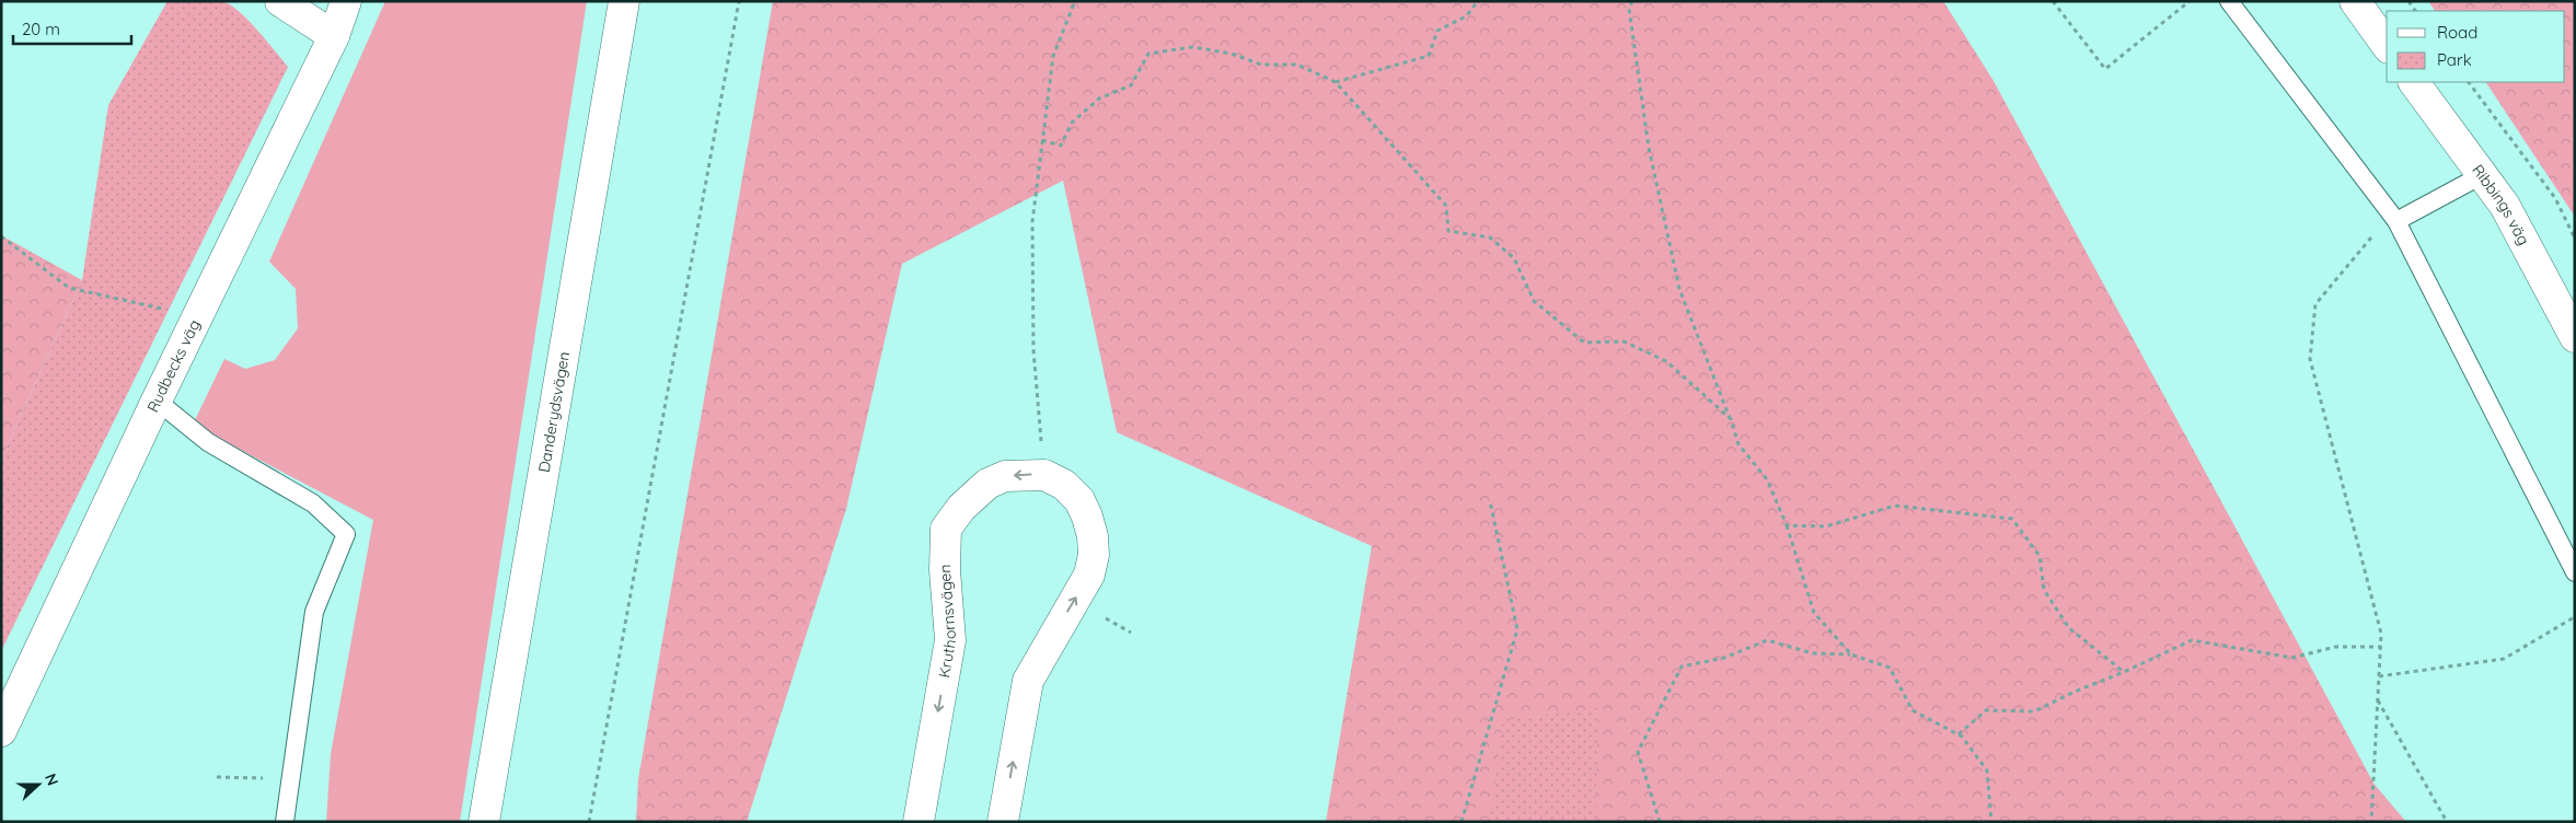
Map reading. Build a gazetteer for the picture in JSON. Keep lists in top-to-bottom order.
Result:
{
  "streets": {
    "street": [
      "Ribbings väg",
      "Rudbecks väg",
      "Danderydsvägen",
      "Kruthornsvägen"
    ]
  },
  "one_way": ["Kruthornsvägen"],
  "legend": ["Road", "Park"],
  "scale_bar": "20 m",
  "north": "right"
}
